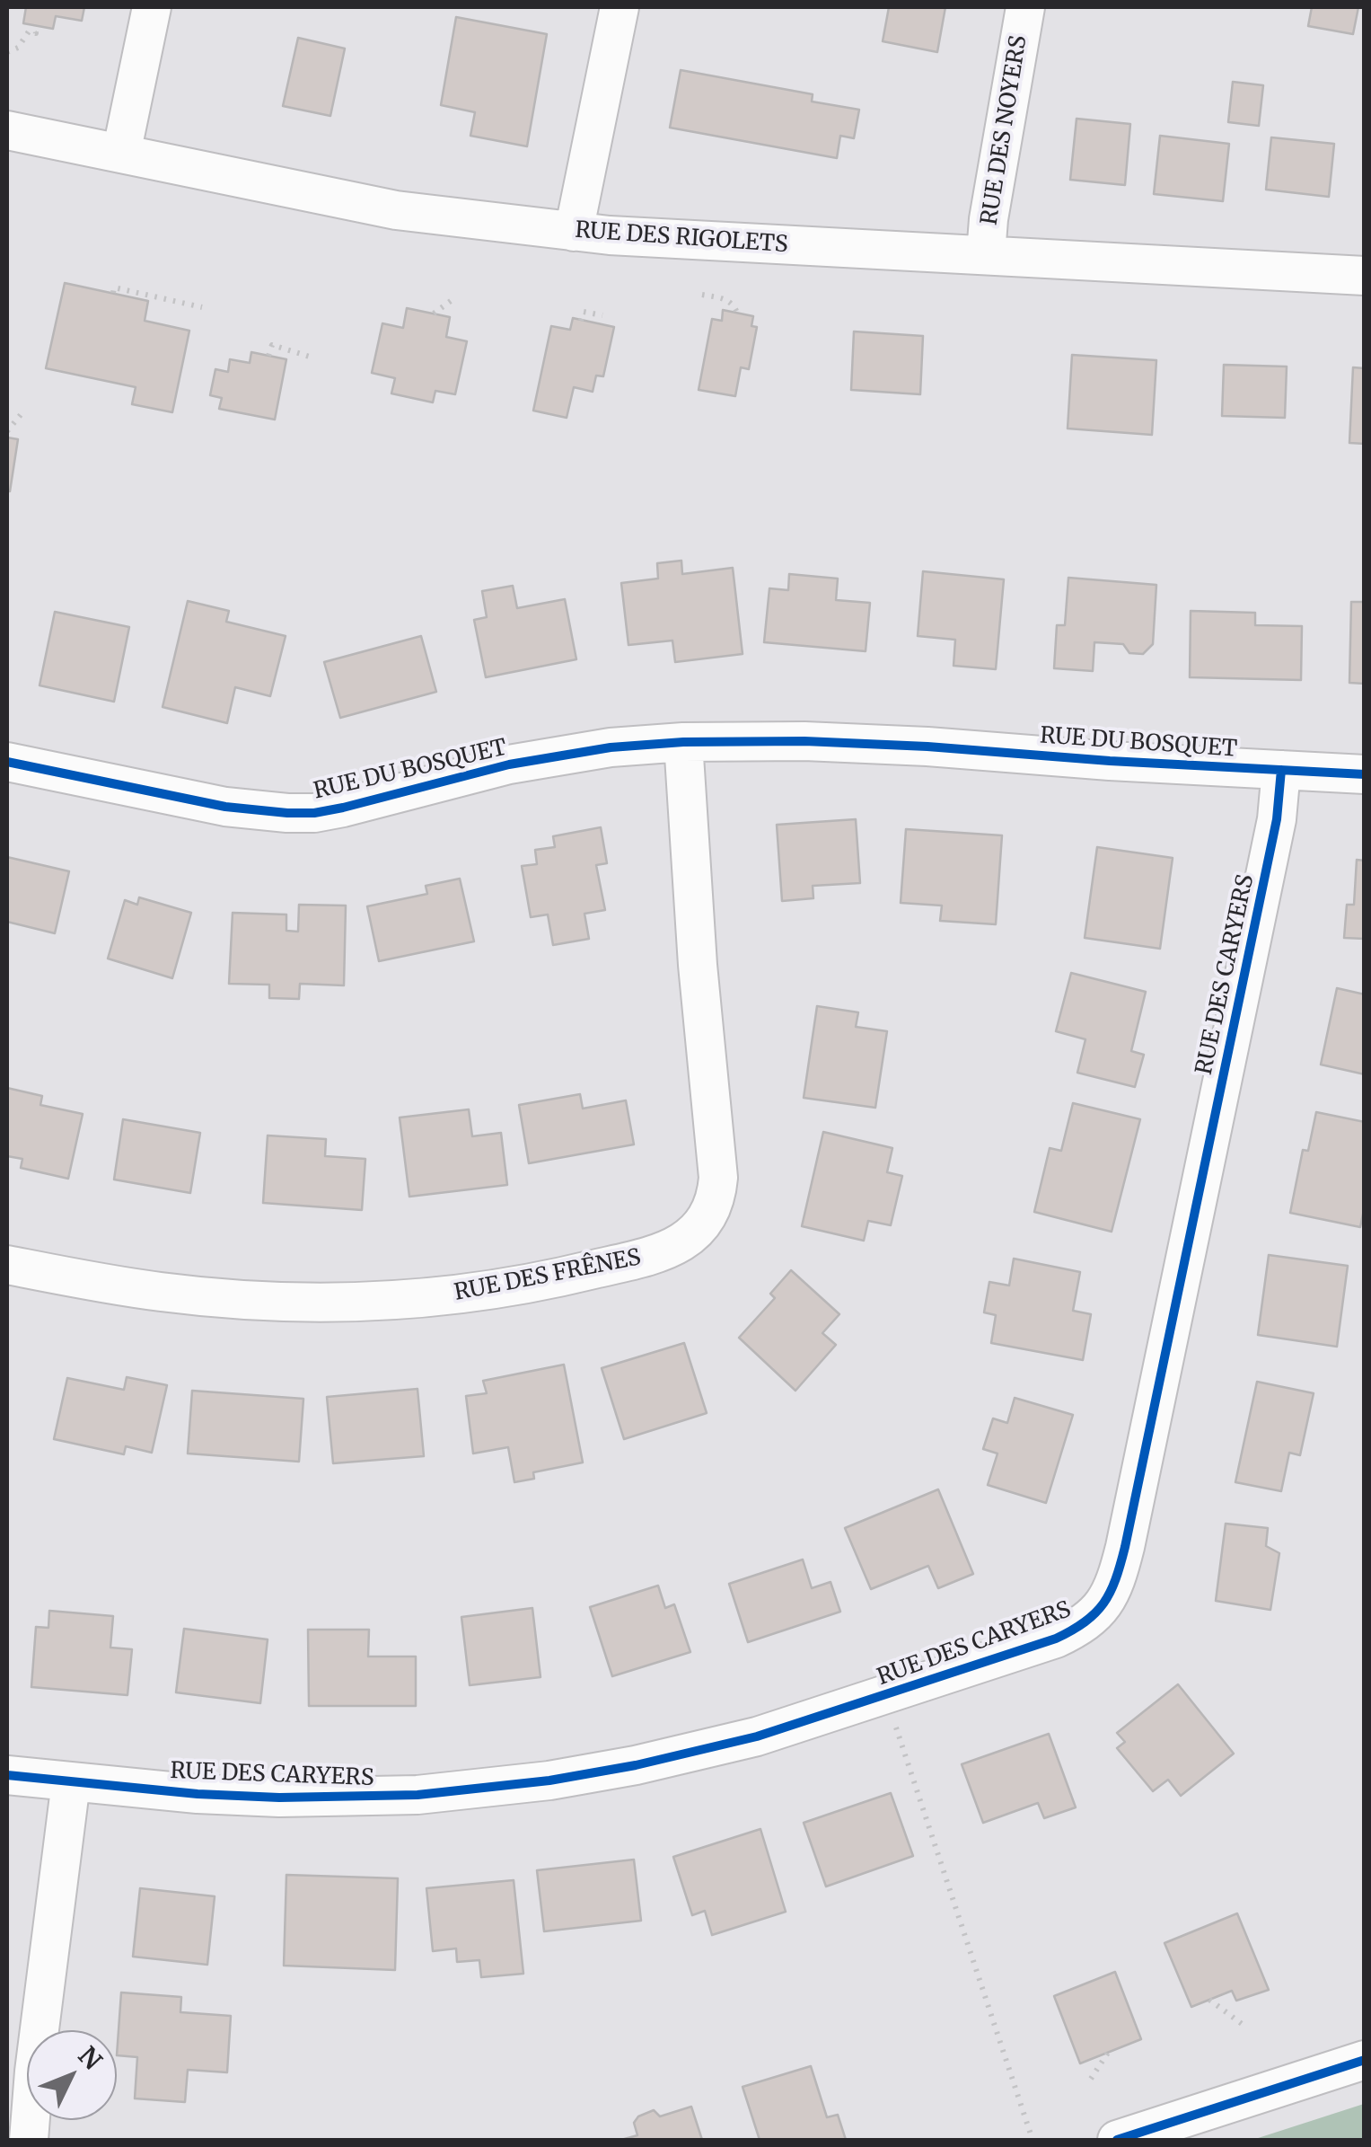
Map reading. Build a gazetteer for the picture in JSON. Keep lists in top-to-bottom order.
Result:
{
  "streets": {
    "street": [
      "RUE DES NOYERS",
      "RUE DES RIGOLETS",
      "RUE DU BOSQUET",
      "RUE DES CARYERS",
      "RUE DES FRÊNES"
    ]
  },
  "crossings": [
    ["RUE DES NOYERS", "RUE DES RIGOLETS"],
    ["RUE DU BOSQUET", "RUE DES CARYERS"],
    ["RUE DU BOSQUET", "RUE DES FRÊNES"]
  ],
  "north": "top right"
}
